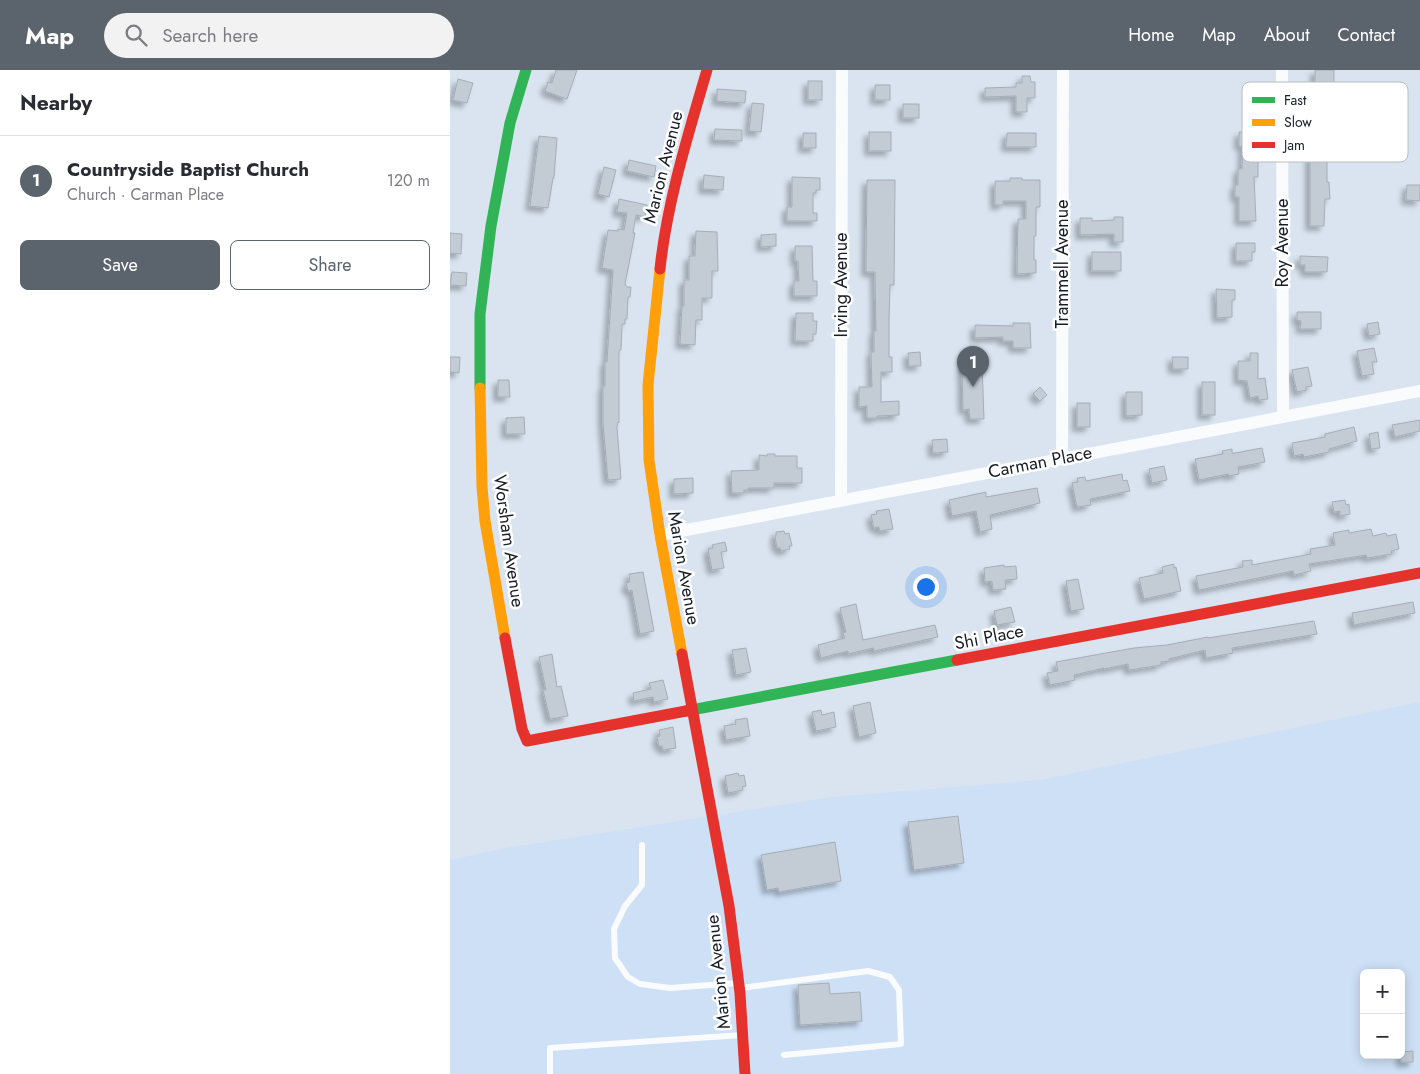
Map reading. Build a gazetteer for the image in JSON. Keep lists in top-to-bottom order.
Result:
{
  "streets": {
    "street": [
      "Marion Avenue",
      "Roy Avenue",
      "Trammell Avenue",
      "Irving Avenue",
      "Carman Place",
      "Worsham Avenue",
      "Shi Place"
    ]
  },
  "crossings": [
    ["Marion Avenue", "Carman Place"],
    ["Marion Avenue", "Shi Place"],
    ["Roy Avenue", "Carman Place"],
    ["Trammell Avenue", "Carman Place"],
    ["Irving Avenue", "Carman Place"],
    ["Worsham Avenue", "Shi Place"]
  ],
  "legend": ["Fast", "Slow", "Jam"],
  "page": {
    "header": "Map",
    "search": "Search here",
    "nav": [
      "Home",
      "Map",
      "About",
      "Contact"
    ],
    "heading": "Nearby",
    "list": [
      {
        "mark": "1",
        "name": "Countryside Baptist Church",
        "note": "Church · Carman Place",
        "value": "120 m"
      }
    ],
    "buttons": ["Save", "Share"],
    "pins": "1",
    "map_buttons": ["+", "−"]
  }
}
